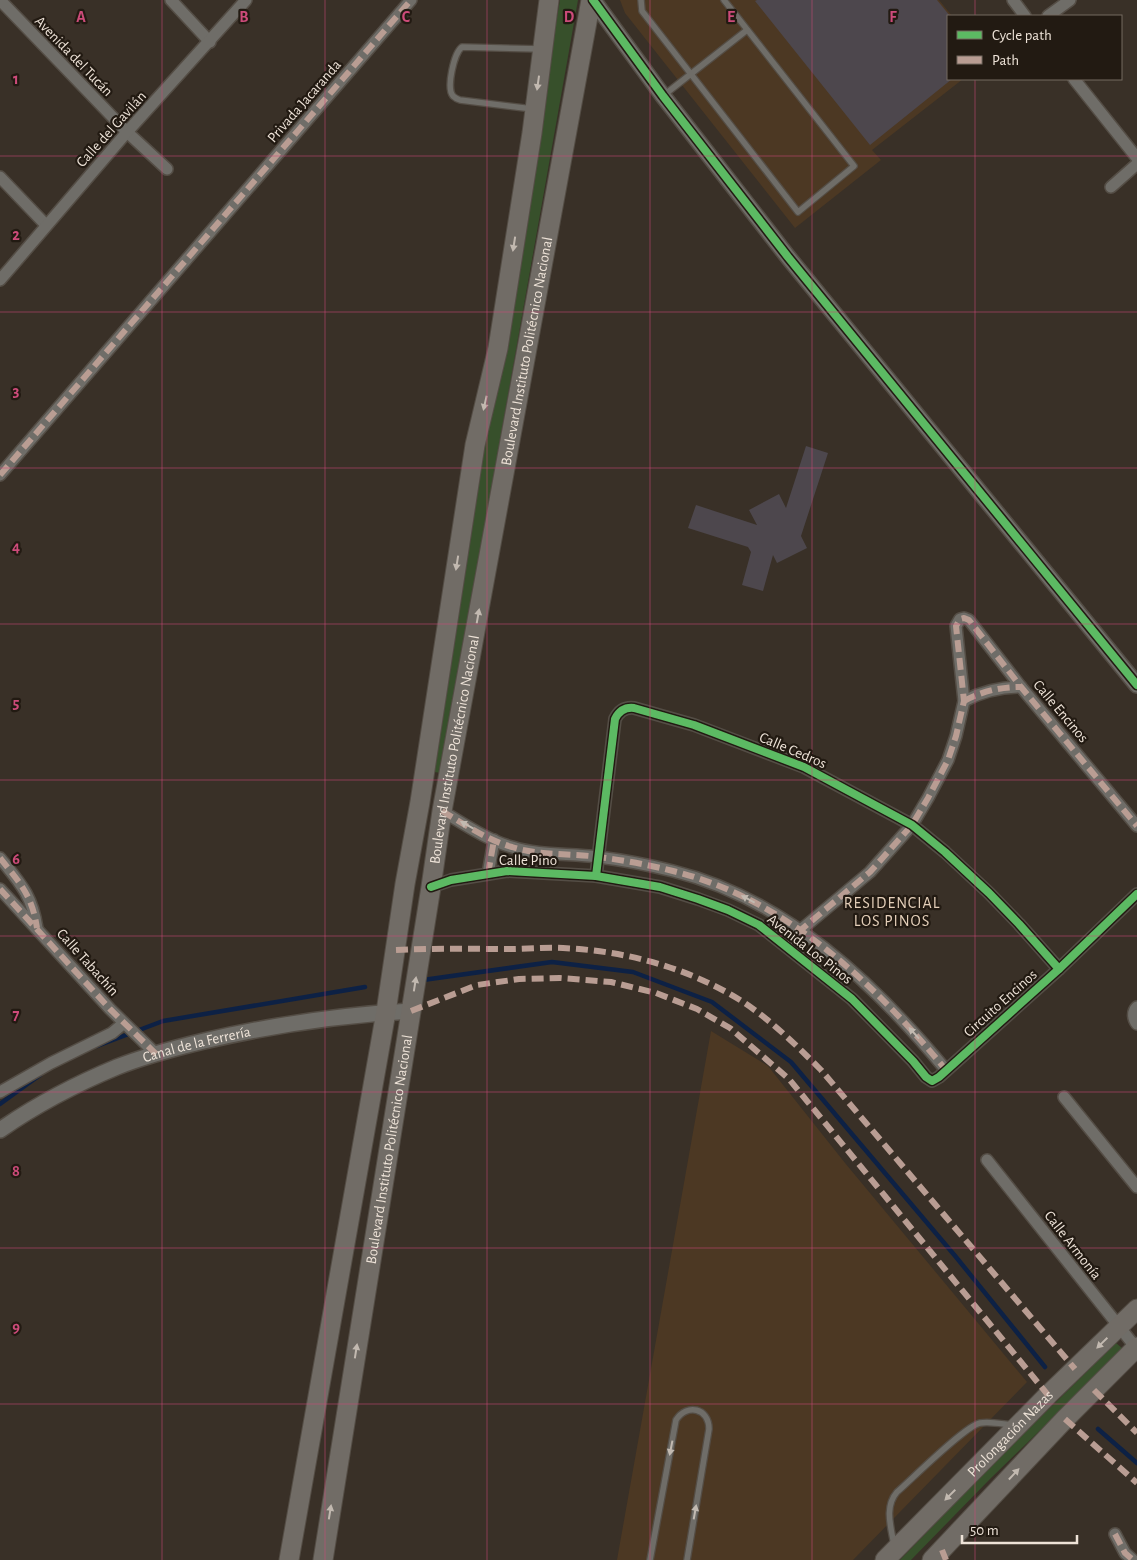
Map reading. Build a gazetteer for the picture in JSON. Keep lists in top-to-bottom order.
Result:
{
  "streets": {
    "main road": ["Boulevard Instituto Politécnico Nacional", "Prolongación Nazas"],
    "street": [
      "Avenida del Tucán",
      "Privada Jacaranda",
      "Calle del Gavilán",
      "Calle Encinos",
      "Calle Cedros",
      "Calle Pino",
      "Avenida Los Pinos",
      "Calle Tabachín",
      "Circuito Encinos",
      "Canal de la Ferrería",
      "Calle Armonía"
    ]
  },
  "crossings": [
    ["Avenida del Tucán", "Calle del Gavilán"],
    ["Boulevard Instituto Politécnico Nacional", "Calle Pino"],
    ["Boulevard Instituto Politécnico Nacional", "Canal de la Ferrería"],
    ["Calle Cedros", "Calle Pino"],
    ["Calle Cedros", "Avenida Los Pinos"],
    ["Calle Cedros", "Circuito Encinos"],
    ["Calle Pino", "Avenida Los Pinos"],
    ["Avenida Los Pinos", "Circuito Encinos"],
    ["Calle Tabachín", "Canal de la Ferrería"],
    ["Calle Armonía", "Prolongación Nazas"]
  ],
  "districts": ["RESIDENCIAL LOS PINOS"],
  "legend": ["Cycle path", "Path"],
  "scale_bar": "50 m",
  "grid": {
    "columns": [
      "A",
      "B",
      "C",
      "D",
      "E",
      "F"
    ],
    "rows": [
      "1",
      "2",
      "3",
      "4",
      "5",
      "6",
      "7",
      "8",
      "9"
    ]
  }
}
